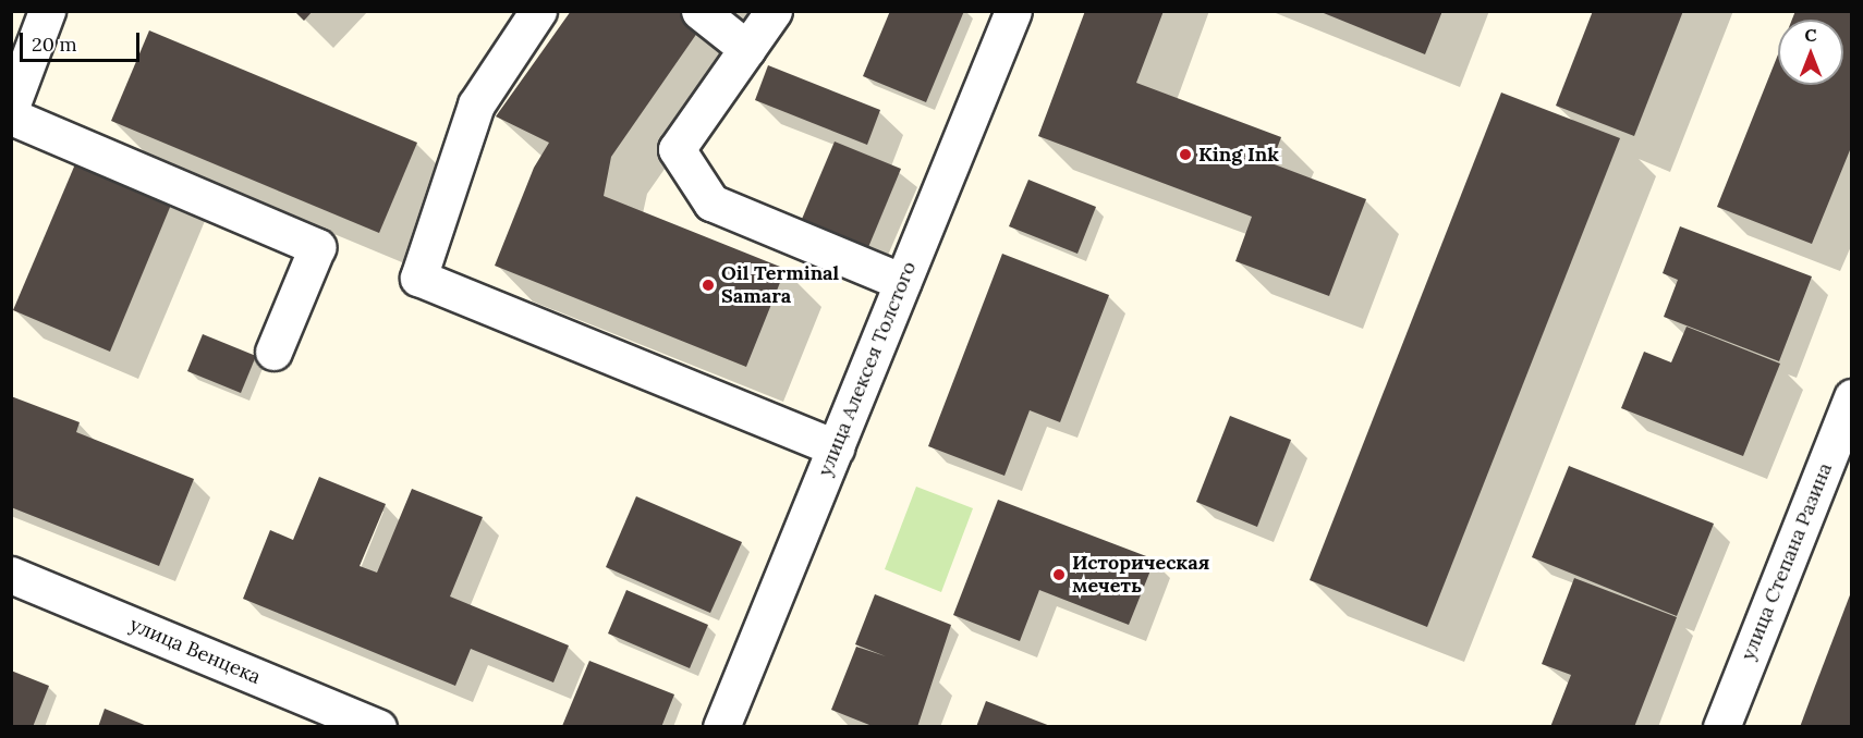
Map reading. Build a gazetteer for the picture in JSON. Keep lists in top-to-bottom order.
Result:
{
  "streets": {
    "street": ["улица Алексея Толстого", "улица Степана Разина", "улица Венцека"]
  },
  "places": ["King Ink", "Oil Terminal Samara", "Историческая мечеть"],
  "scale_bar": "20 m",
  "north": "top"
}
